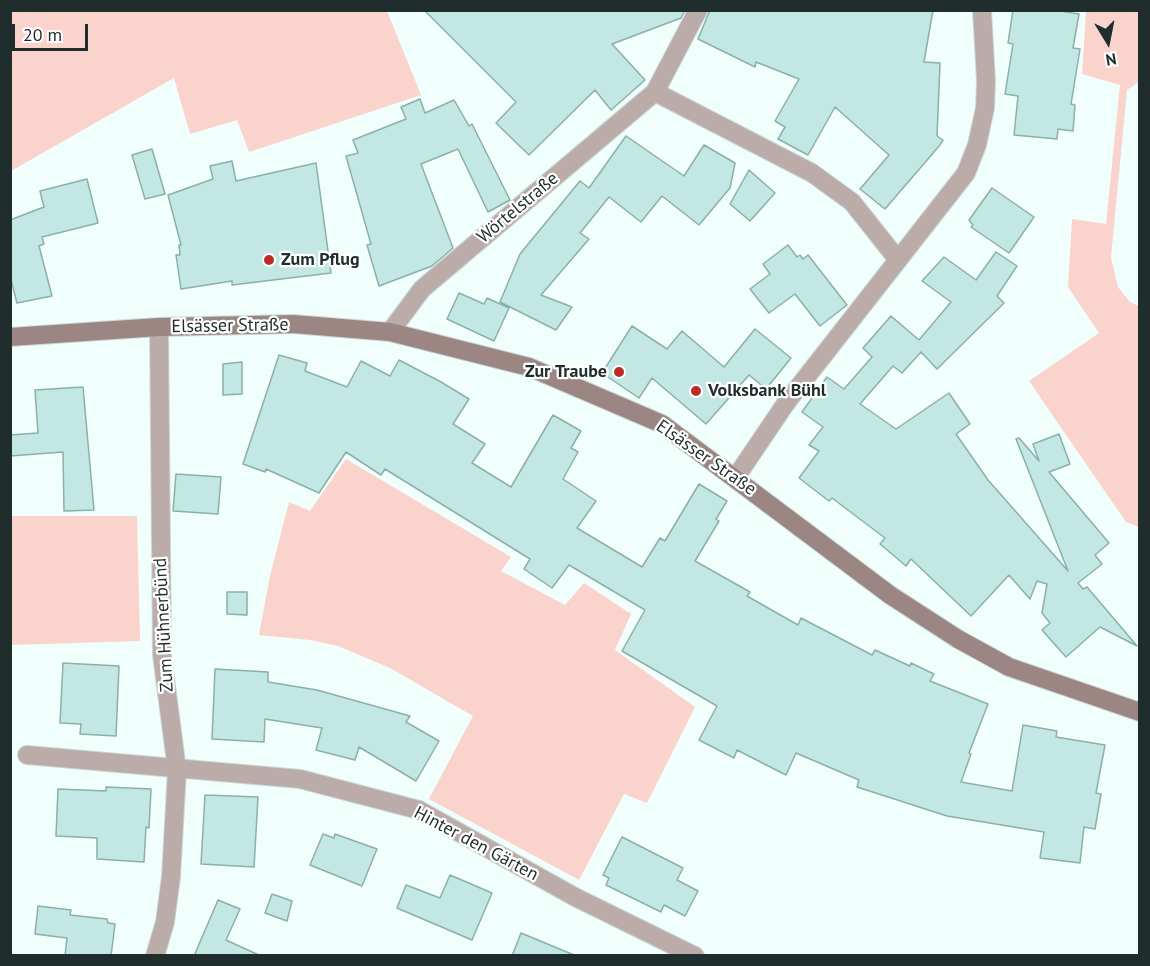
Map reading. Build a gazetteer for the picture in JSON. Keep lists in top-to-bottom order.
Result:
{
  "streets": {
    "street": [
      "Wörtelstraße",
      "Elsässer Straße",
      "Zum Hühnerbünd",
      "Hinter den Gärten"
    ]
  },
  "crossings": [
    ["Wörtelstraße", "Elsässer Straße"],
    ["Elsässer Straße", "Zum Hühnerbünd"],
    ["Zum Hühnerbünd", "Hinter den Gärten"]
  ],
  "places": ["Zum Pflug", "Zur Traube", "Volksbank Bühl"],
  "scale_bar": "20 m",
  "north": "bottom"
}
